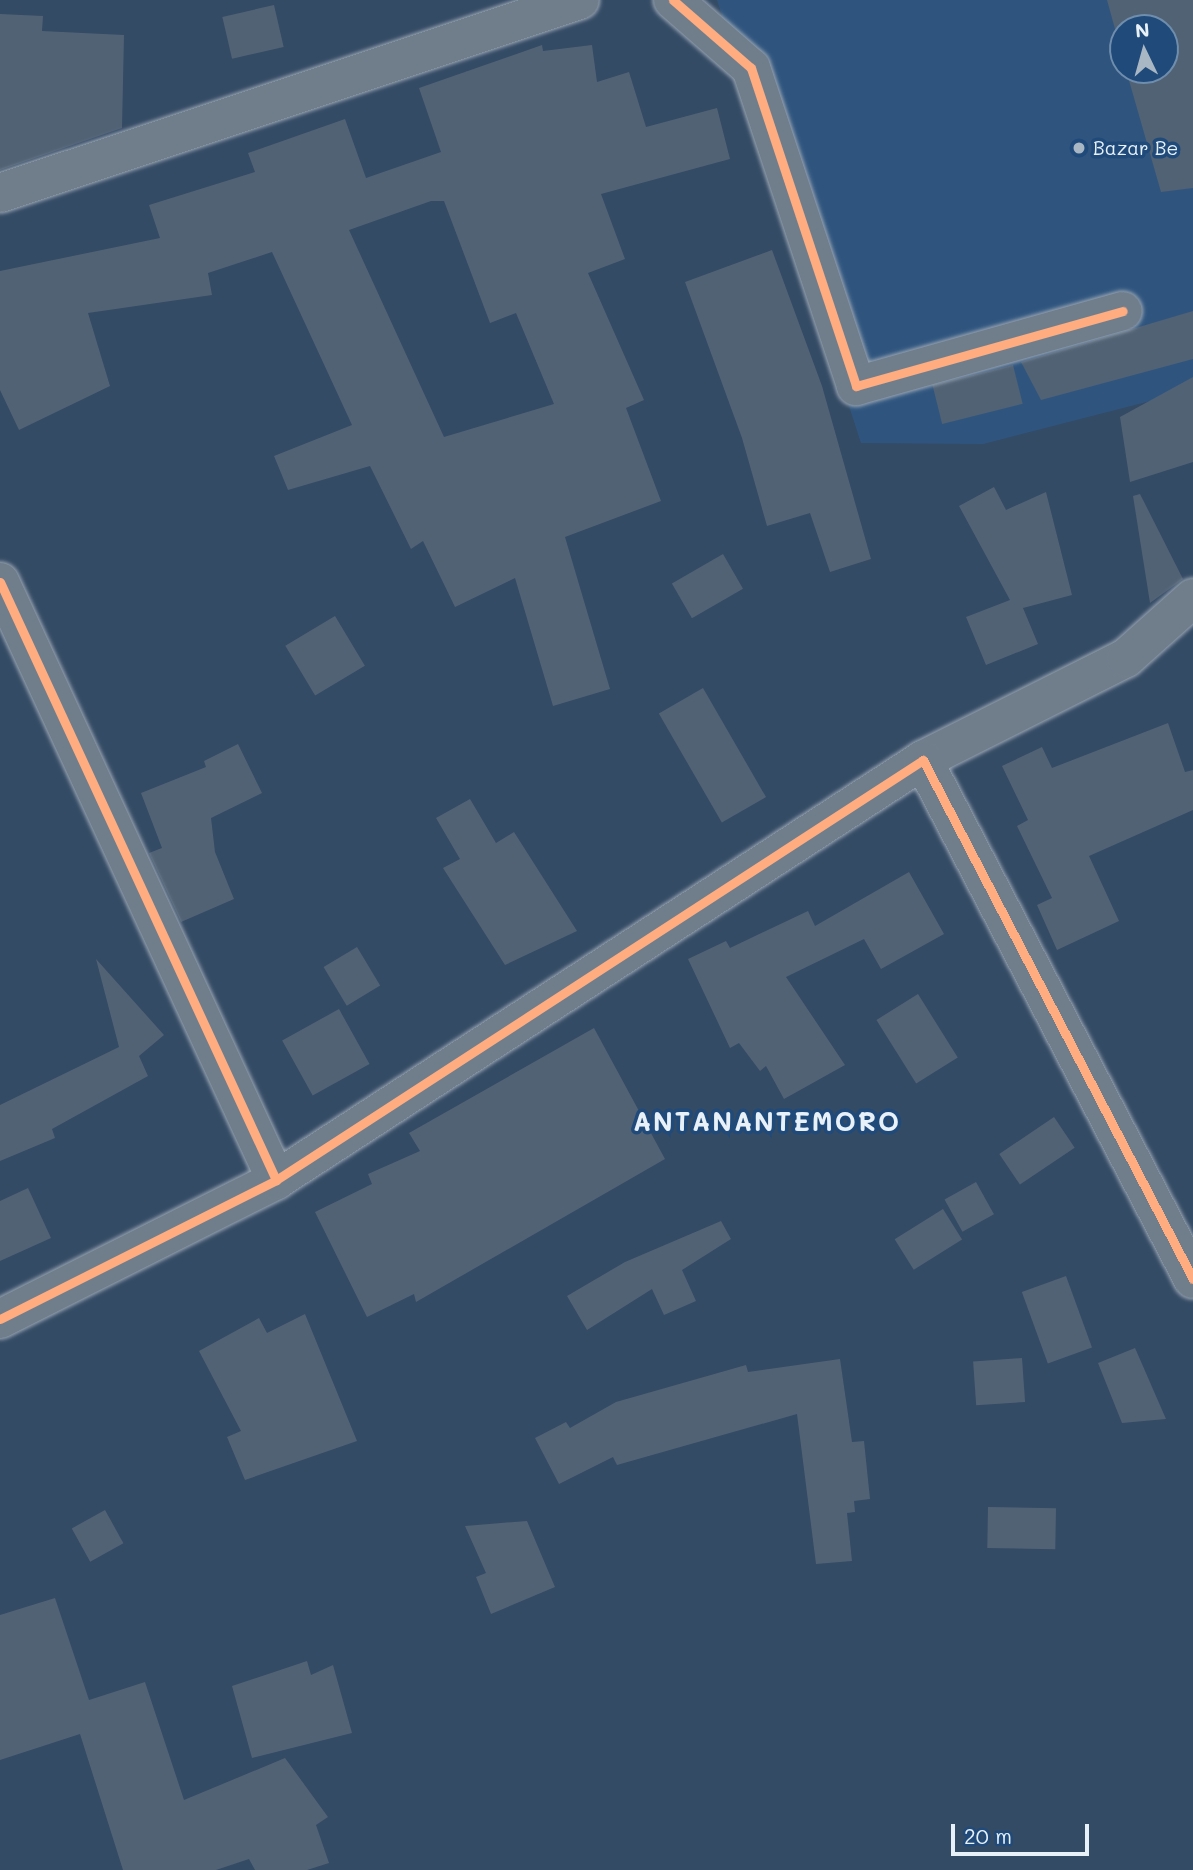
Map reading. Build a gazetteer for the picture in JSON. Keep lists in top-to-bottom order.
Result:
{
  "districts": ["ANTANANTEMORO"],
  "places": ["Bazar Be"],
  "scale_bar": "20 m",
  "north": "top"
}
